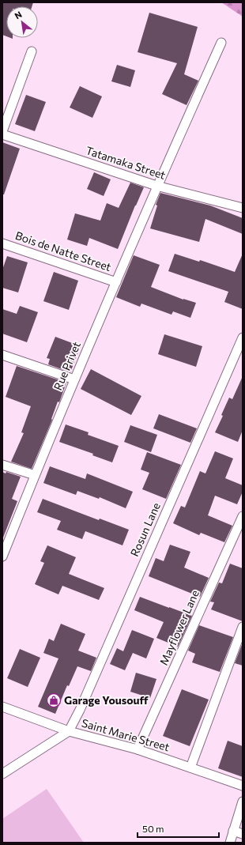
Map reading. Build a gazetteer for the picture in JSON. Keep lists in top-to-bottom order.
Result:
{
  "streets": {
    "street": [
      "Tatamaka Street",
      "Bois de Natte Street",
      "Rue Privet",
      "Rosun Lane",
      "Mayflower Lane",
      "Saint Marie Street"
    ]
  },
  "crossings": [
    ["Tatamaka Street", "Rue Privet"],
    ["Bois de Natte Street", "Rue Privet"],
    ["Rosun Lane", "Saint Marie Street"],
    ["Mayflower Lane", "Saint Marie Street"]
  ],
  "places": {
    "shop": ["Garage Yousouff"]
  },
  "scale_bar": "50 m",
  "north": "top left"
}
